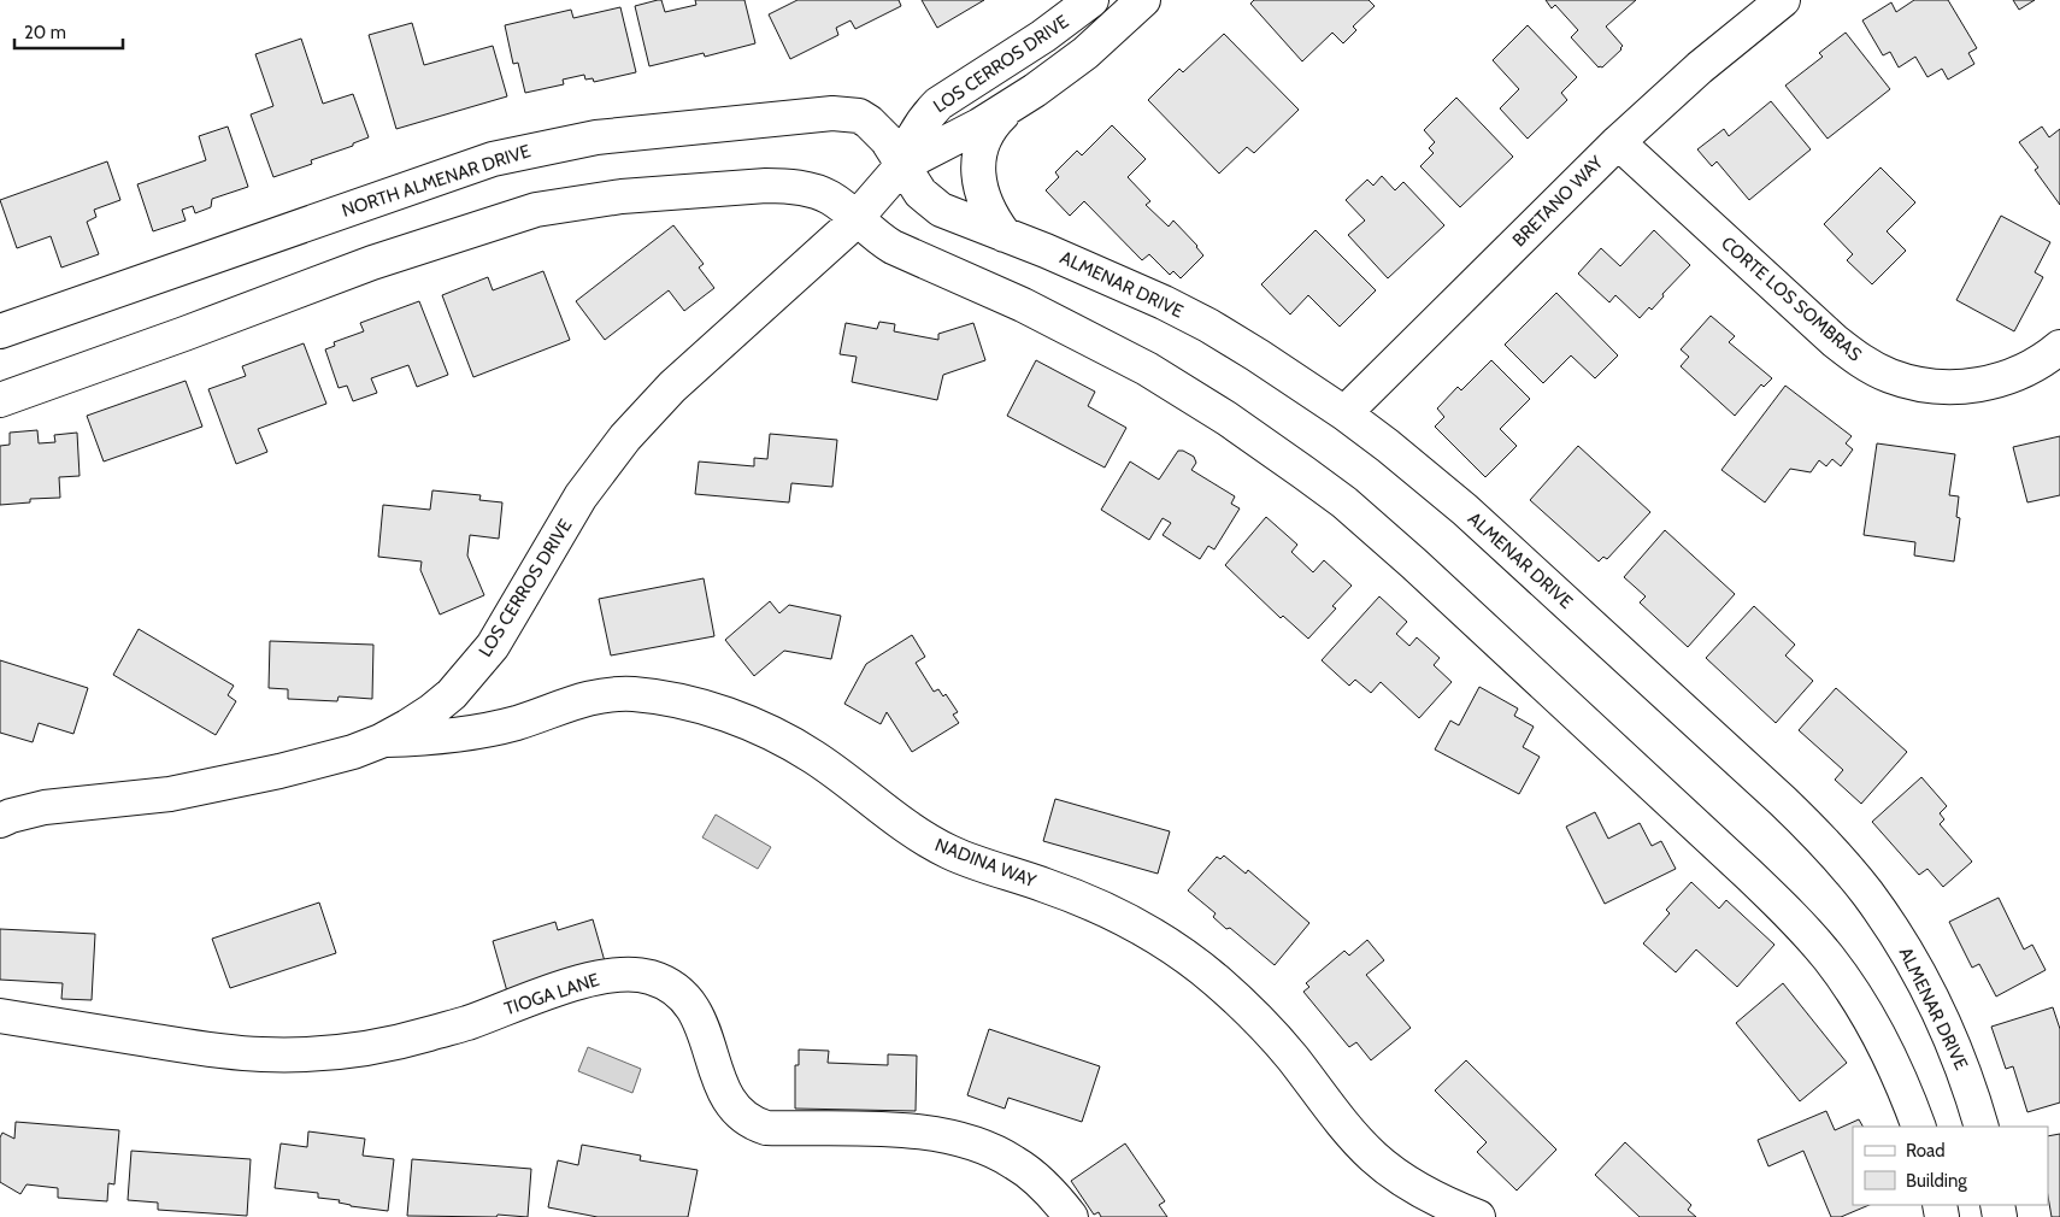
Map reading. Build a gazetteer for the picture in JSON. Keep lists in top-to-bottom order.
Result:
{
  "streets": {
    "street": [
      "LOS CERROS DRIVE",
      "NORTH ALMENAR DRIVE",
      "BRETANO WAY",
      "ALMENAR DRIVE",
      "CORTE LOS SOMBRAS",
      "NADINA WAY",
      "TIOGA LANE"
    ]
  },
  "crossings": [
    ["LOS CERROS DRIVE", "NORTH ALMENAR DRIVE"],
    ["LOS CERROS DRIVE", "ALMENAR DRIVE"],
    ["LOS CERROS DRIVE", "NADINA WAY"],
    ["NORTH ALMENAR DRIVE", "ALMENAR DRIVE"],
    ["BRETANO WAY", "ALMENAR DRIVE"],
    ["BRETANO WAY", "CORTE LOS SOMBRAS"]
  ],
  "legend": ["Road", "Building"],
  "scale_bar": "20 m"
}
